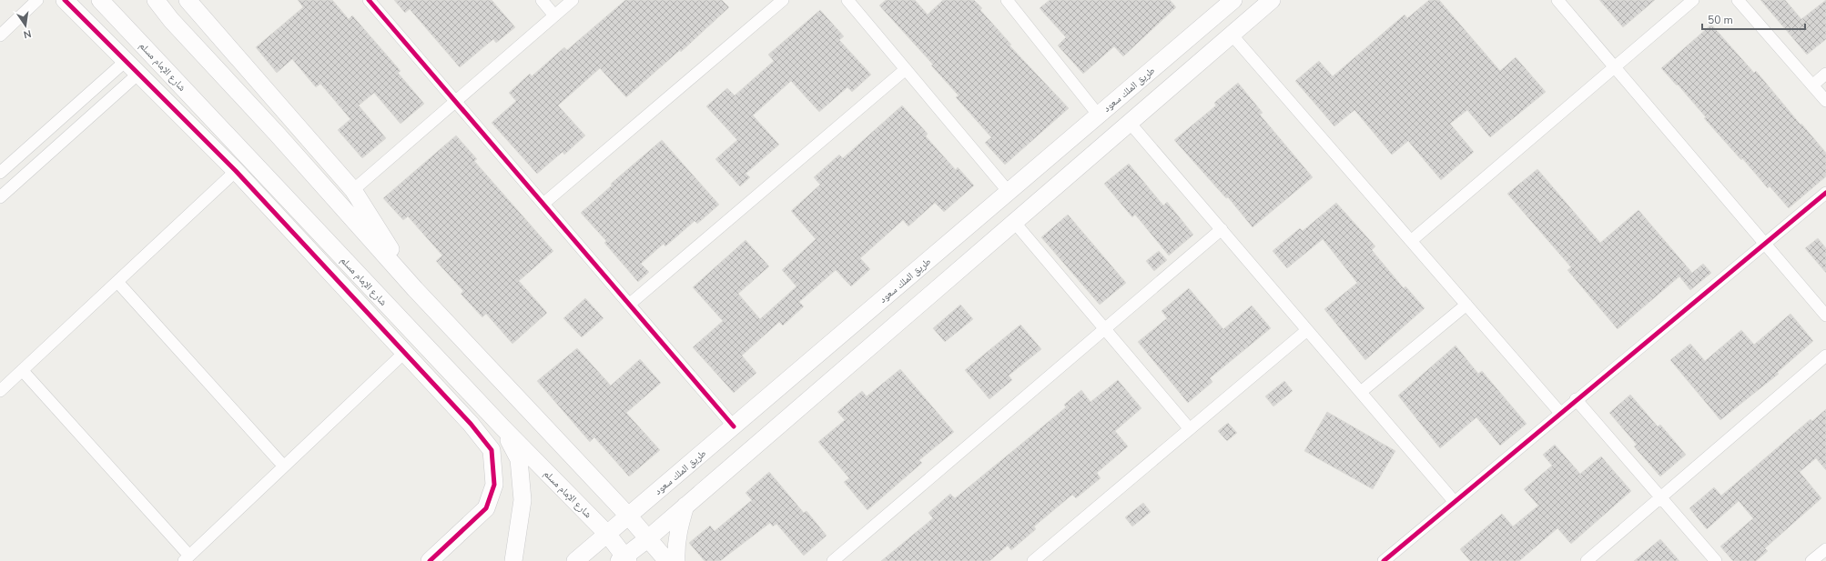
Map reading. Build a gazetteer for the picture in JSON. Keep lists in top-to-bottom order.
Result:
{
  "streets": {
    "main road": ["شارع الإمام مسلم", "طريق الملك سعود"]
  },
  "crossings": [
    ["شارع الإمام مسلم", "طريق الملك سعود"]
  ],
  "scale_bar": "50 m",
  "north": "bottom"
}
